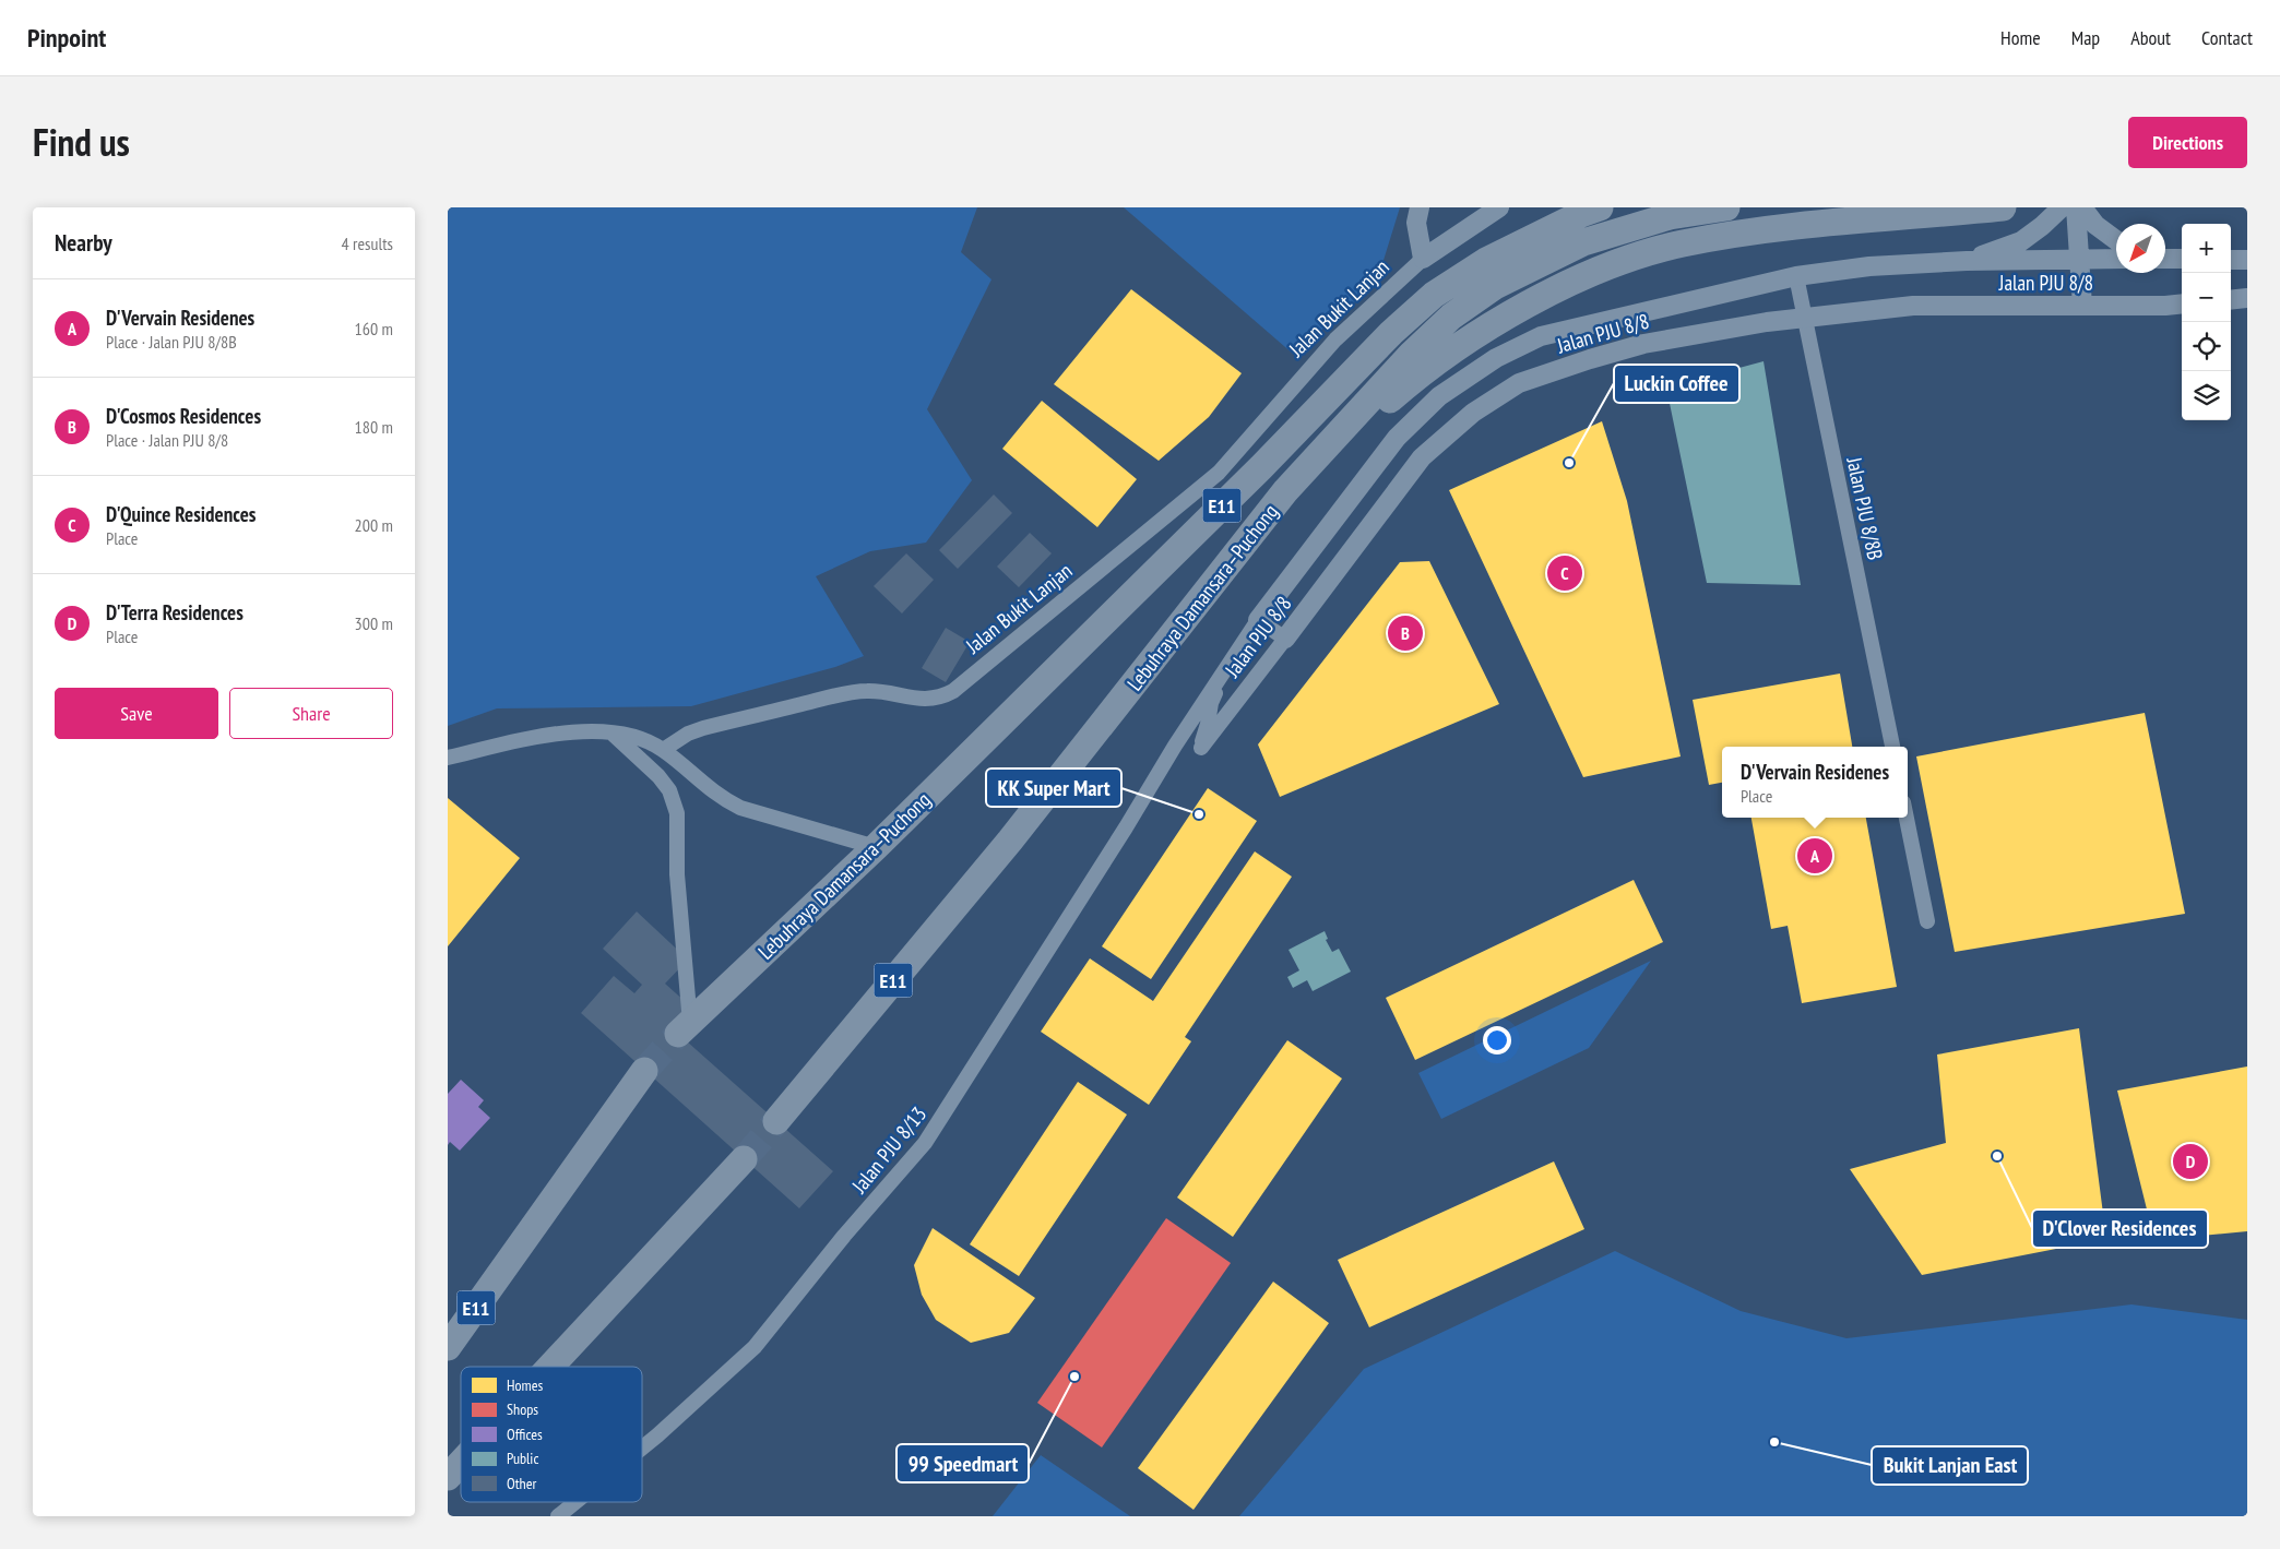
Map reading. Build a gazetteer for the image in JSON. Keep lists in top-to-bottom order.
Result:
{
  "streets": {
    "highway": ["E11", "Lebuhraya Damansara–Puchong"],
    "street": [
      "Jalan PJU 8/8",
      "Jalan Bukit Lanjan",
      "Jalan PJU 8/8B",
      "Jalan PJU 8/13"
    ]
  },
  "crossings": [
    ["Jalan PJU 8/8", "Jalan PJU 8/8B"],
    ["Jalan PJU 8/8", "Jalan PJU 8/13"]
  ],
  "places": [
    "Luckin Coffee",
    "KK Super Mart",
    "D'Clover Residences",
    "99 Speedmart",
    "Bukit Lanjan East"
  ],
  "legend": [
    "Homes",
    "Shops",
    "Offices",
    "Public",
    "Other"
  ],
  "north": "bottom left",
  "page": {
    "header": "Pinpoint",
    "nav": [
      "Home",
      "Map",
      "About",
      "Contact"
    ],
    "title": "Find us",
    "buttons": [
      "Directions",
      ["Save", "Share"]
    ],
    "heading": ["Nearby", "4 results"],
    "map_buttons": ["+", "−"],
    "list": [
      {
        "mark": "A",
        "name": "D'Vervain Residenes",
        "note": "Place · Jalan PJU 8/8B",
        "value": "160 m"
      },
      {
        "mark": "B",
        "name": "D'Cosmos Residences",
        "note": "Place · Jalan PJU 8/8",
        "value": "180 m"
      },
      {
        "mark": "C",
        "name": "D'Quince Residences",
        "note": "Place",
        "value": "200 m"
      },
      {
        "mark": "D",
        "name": "D'Terra Residences",
        "note": "Place",
        "value": "300 m"
      }
    ],
    "pins": [
      "C",
      "B",
      "A",
      "D"
    ],
    "popup": ["D'Vervain Residenes", "Place"]
  }
}
